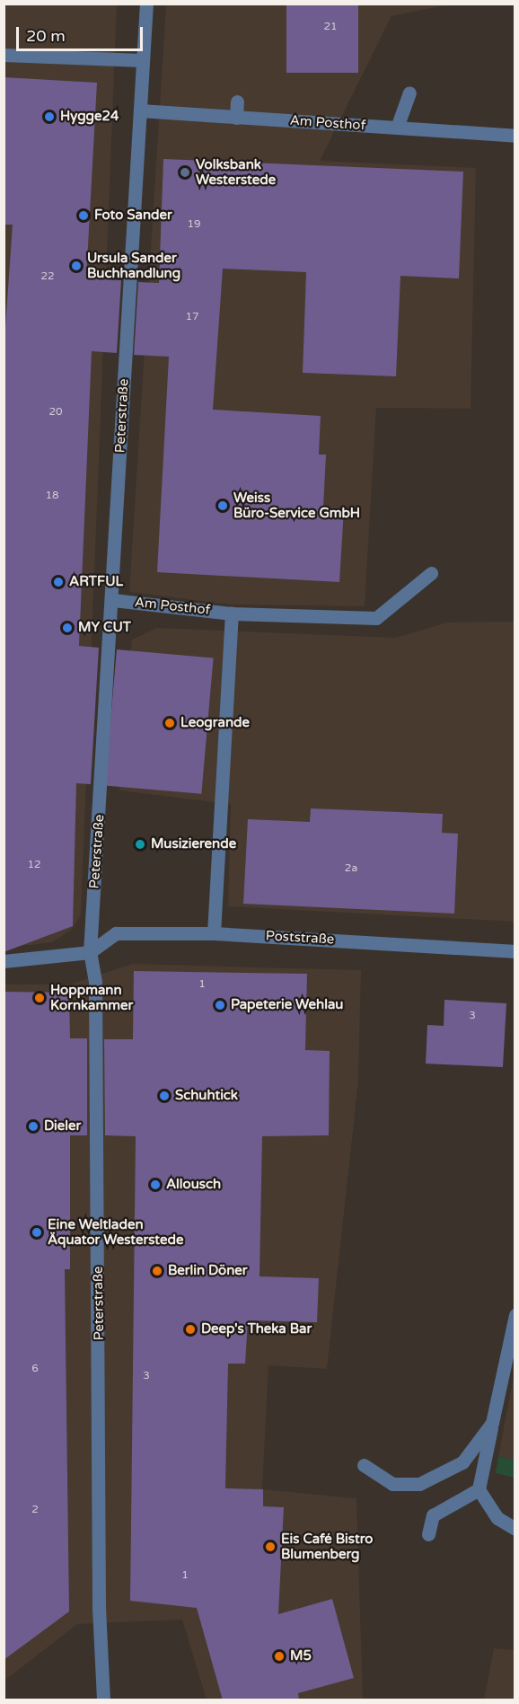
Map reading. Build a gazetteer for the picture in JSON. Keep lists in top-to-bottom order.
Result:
{
  "streets": {
    "street": ["Am Posthof", "Peterstraße", "Poststraße"]
  },
  "crossings": [
    ["Am Posthof", "Peterstraße"],
    ["Peterstraße", "Poststraße"]
  ],
  "places": [
    "Hygge24",
    "Volksbank Westerstede",
    "Foto Sander",
    "Ursula Sander Buchhandlung",
    "Weiss Büro-Service GmbH",
    "ARTFUL",
    "MY CUT",
    "Leogrande",
    "Musizierende",
    "Hoppmann Kornkammer",
    "Papeterie Wehlau",
    "Schuhtick",
    "Dieler",
    "Allousch",
    "Eine Weltladen Äquator Westerstede",
    "Berlin Döner",
    "Deep's Theka Bar",
    "Eis Café Bistro Blumenberg",
    "M5"
  ],
  "house_numbers": [
    "21",
    "19",
    "22",
    "17",
    "20",
    "18",
    "12",
    "2a",
    "1",
    "3",
    "6",
    "3",
    "2",
    "1"
  ],
  "scale_bar": "20 m"
}
